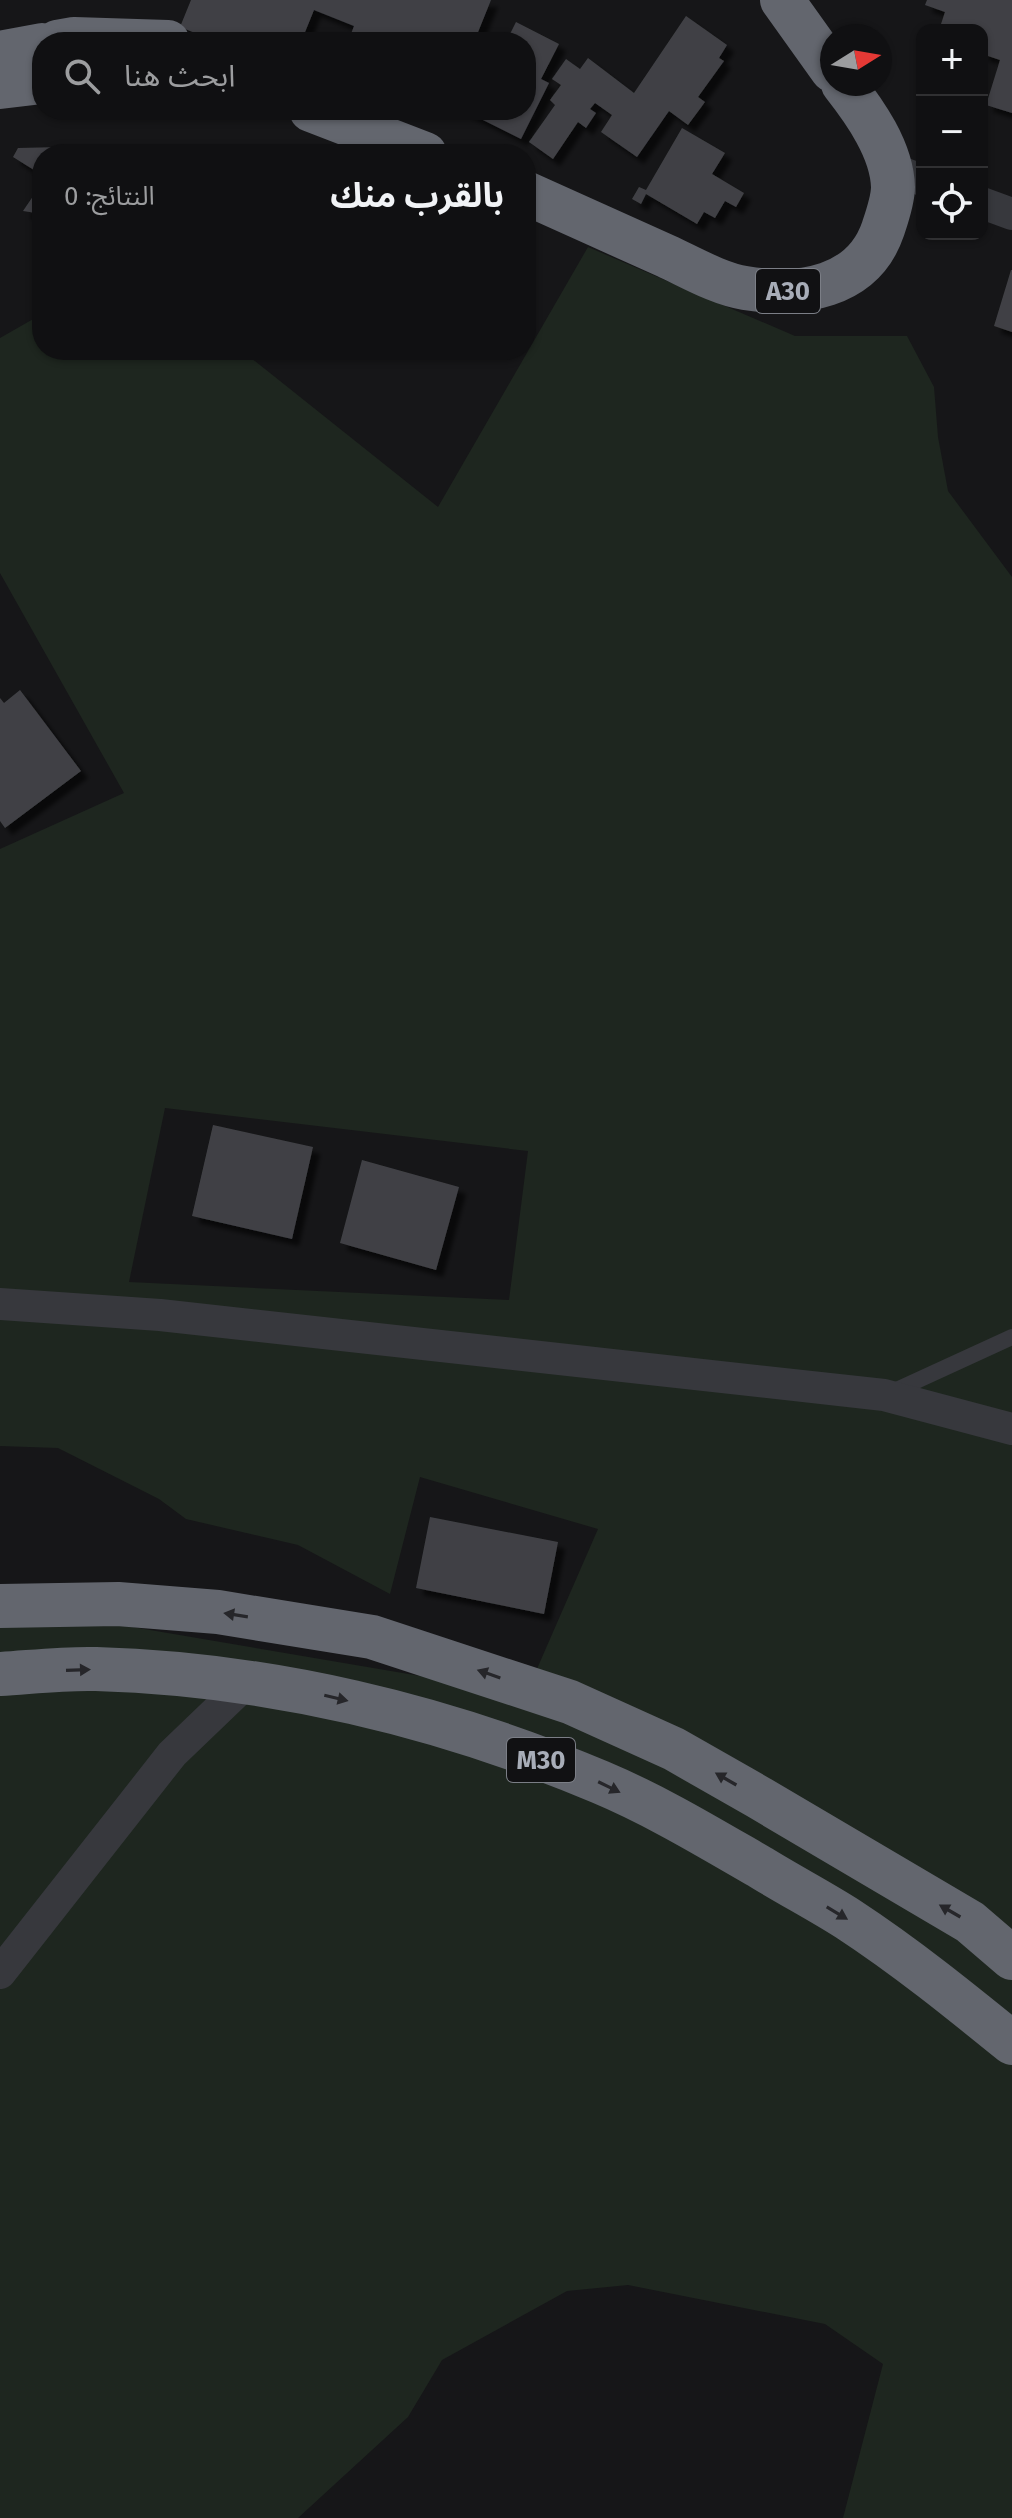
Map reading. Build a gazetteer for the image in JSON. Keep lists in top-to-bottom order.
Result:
{
  "streets": {
    "highway": ["A30", "M30"]
  },
  "north": "right",
  "page": {
    "map_buttons": ["+", "−"],
    "search": "ابحث هنا",
    "heading": ["بالقرب منك", "النتائج: 0"]
  }
}
